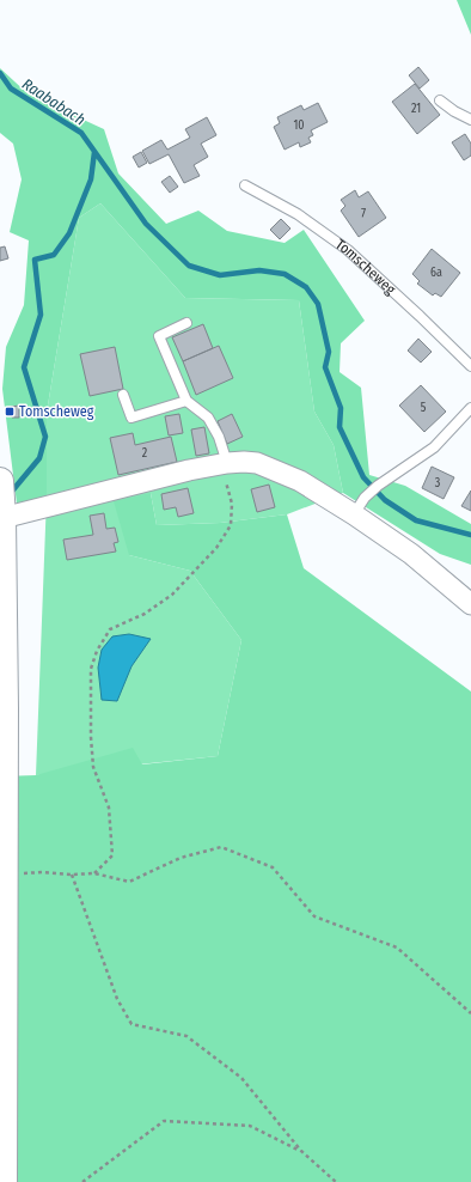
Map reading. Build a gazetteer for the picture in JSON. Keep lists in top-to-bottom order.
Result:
{
  "streets": {
    "lane": ["Tomscheweg"]
  },
  "water": ["Raababach"],
  "places": {
    "transit": ["Tomscheweg"]
  },
  "house_numbers": [
    "21",
    "10",
    "7",
    "6a",
    "5",
    "2",
    "3"
  ]
}
